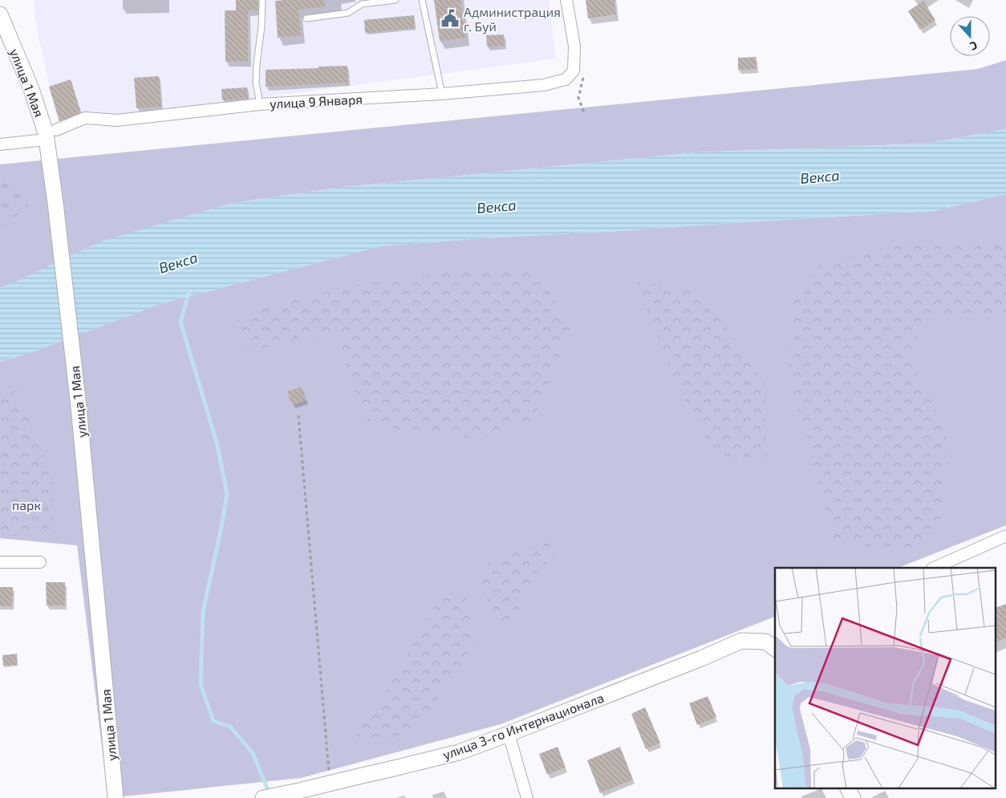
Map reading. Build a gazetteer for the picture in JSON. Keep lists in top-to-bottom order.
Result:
{
  "streets": {
    "main road": ["улица 1 Мая", "улица 3-го Интернационала"],
    "street": ["улица 9 Января"]
  },
  "water": ["Векса"],
  "parks": ["парк"],
  "places": {
    "public building": ["Администрация г. Буй"]
  },
  "north": "bottom"
}
